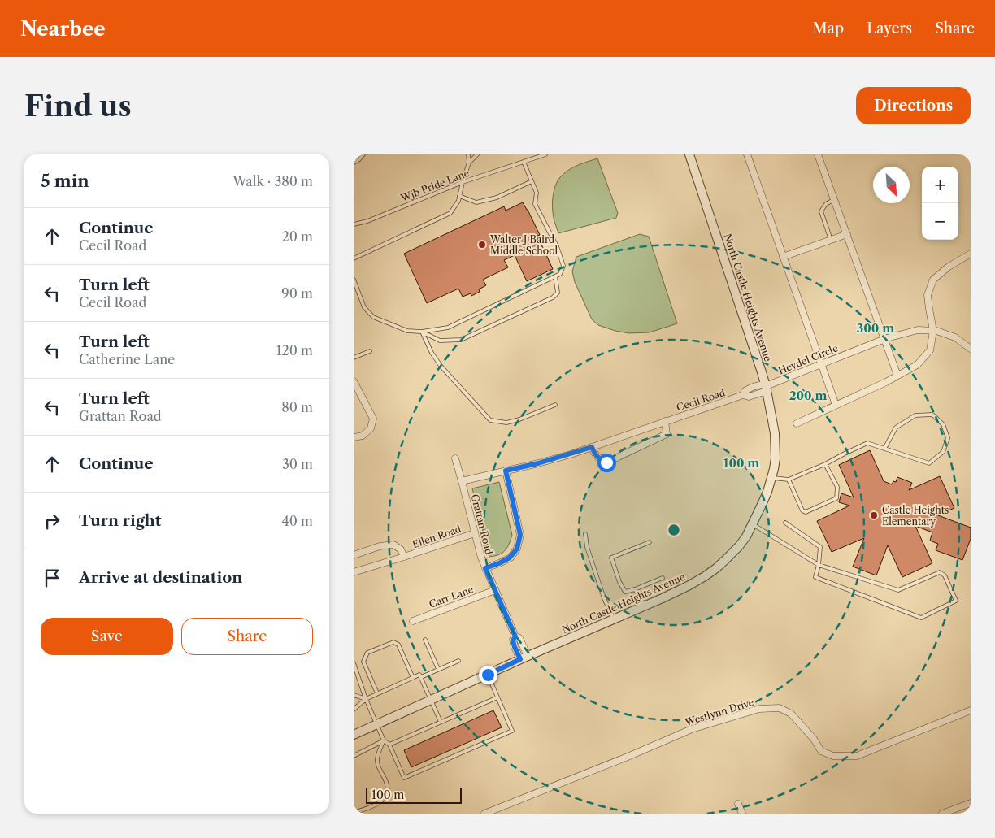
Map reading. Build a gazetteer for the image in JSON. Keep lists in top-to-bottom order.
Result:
{
  "streets": {
    "street": [
      "North Castle Heights Avenue",
      "Heydel Circle",
      "Cecil Road",
      "Grattan Road",
      "Ellen Road",
      "Carr Lane",
      "Westlynn Drive"
    ],
    "lane": ["Wjb Pride Lane"]
  },
  "crossings": [
    ["North Castle Heights Avenue", "Heydel Circle"],
    ["North Castle Heights Avenue", "Grattan Road"],
    ["Heydel Circle", "Cecil Road"],
    ["Cecil Road", "Grattan Road"],
    ["Grattan Road", "Ellen Road"],
    ["Grattan Road", "Carr Lane"]
  ],
  "places": ["Walter J Baird Middle School", "Castle Heights Elementary"],
  "scale_bar": "100 m",
  "north": "bottom right",
  "page": {
    "header": "Nearbee",
    "nav": ["Map", "Layers", "Share"],
    "buttons": [
      "Directions",
      ["Save", "Share"]
    ],
    "title": "Find us",
    "heading": ["5 min", "Walk · 380 m"],
    "map_buttons": ["+", "−"],
    "list": [
      ["Continue", "Cecil Road", "20 m"],
      ["Turn left", "Cecil Road", "90 m"],
      ["Turn left", "Catherine Lane", "120 m"],
      ["Turn left", "Grattan Road", "80 m"],
      ["Continue", "30 m"],
      ["Turn right", "40 m"],
      "Arrive at destination"
    ],
    "scale": "100 m"
  },
  "rings": ["300 m", "200 m", "100 m"]
}
